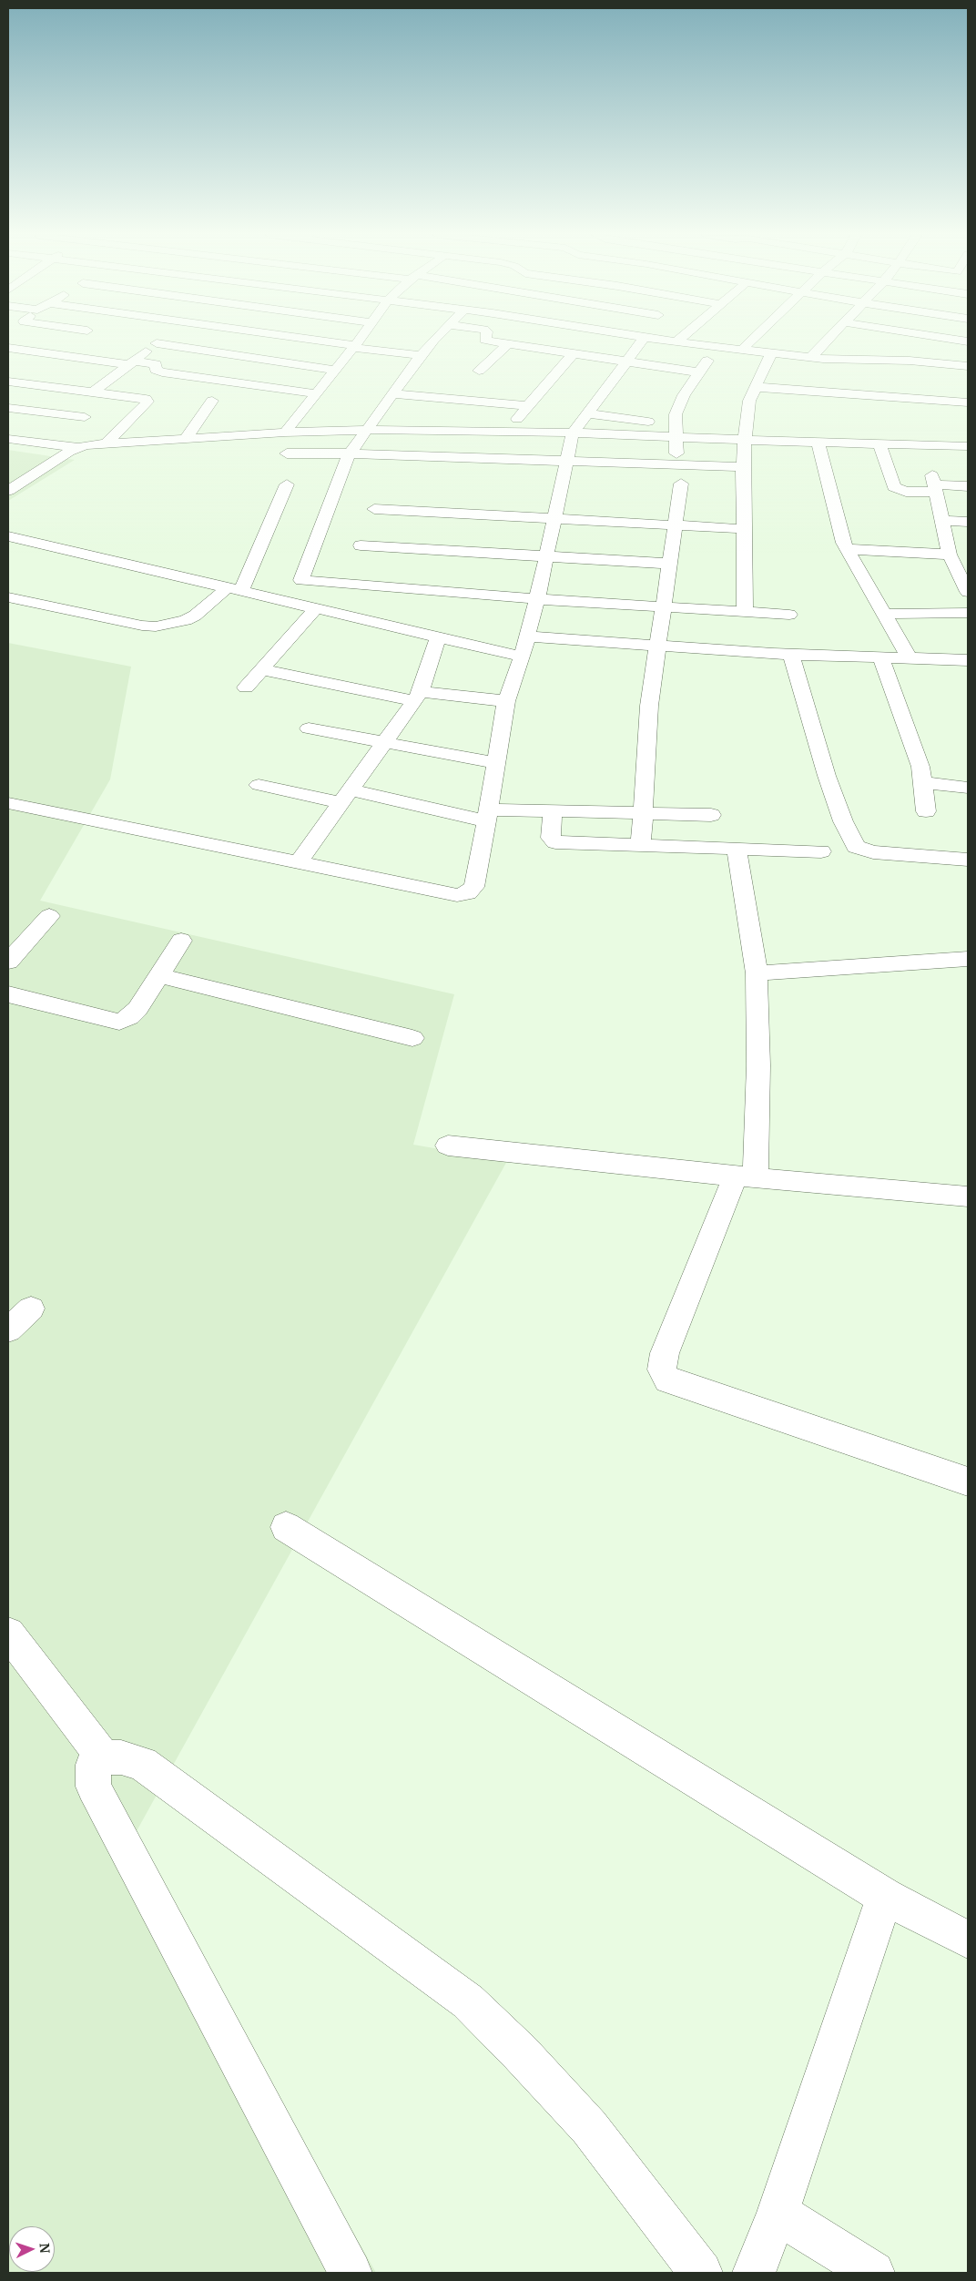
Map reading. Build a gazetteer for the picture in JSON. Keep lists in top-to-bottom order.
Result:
{
  "north": "right"
}
